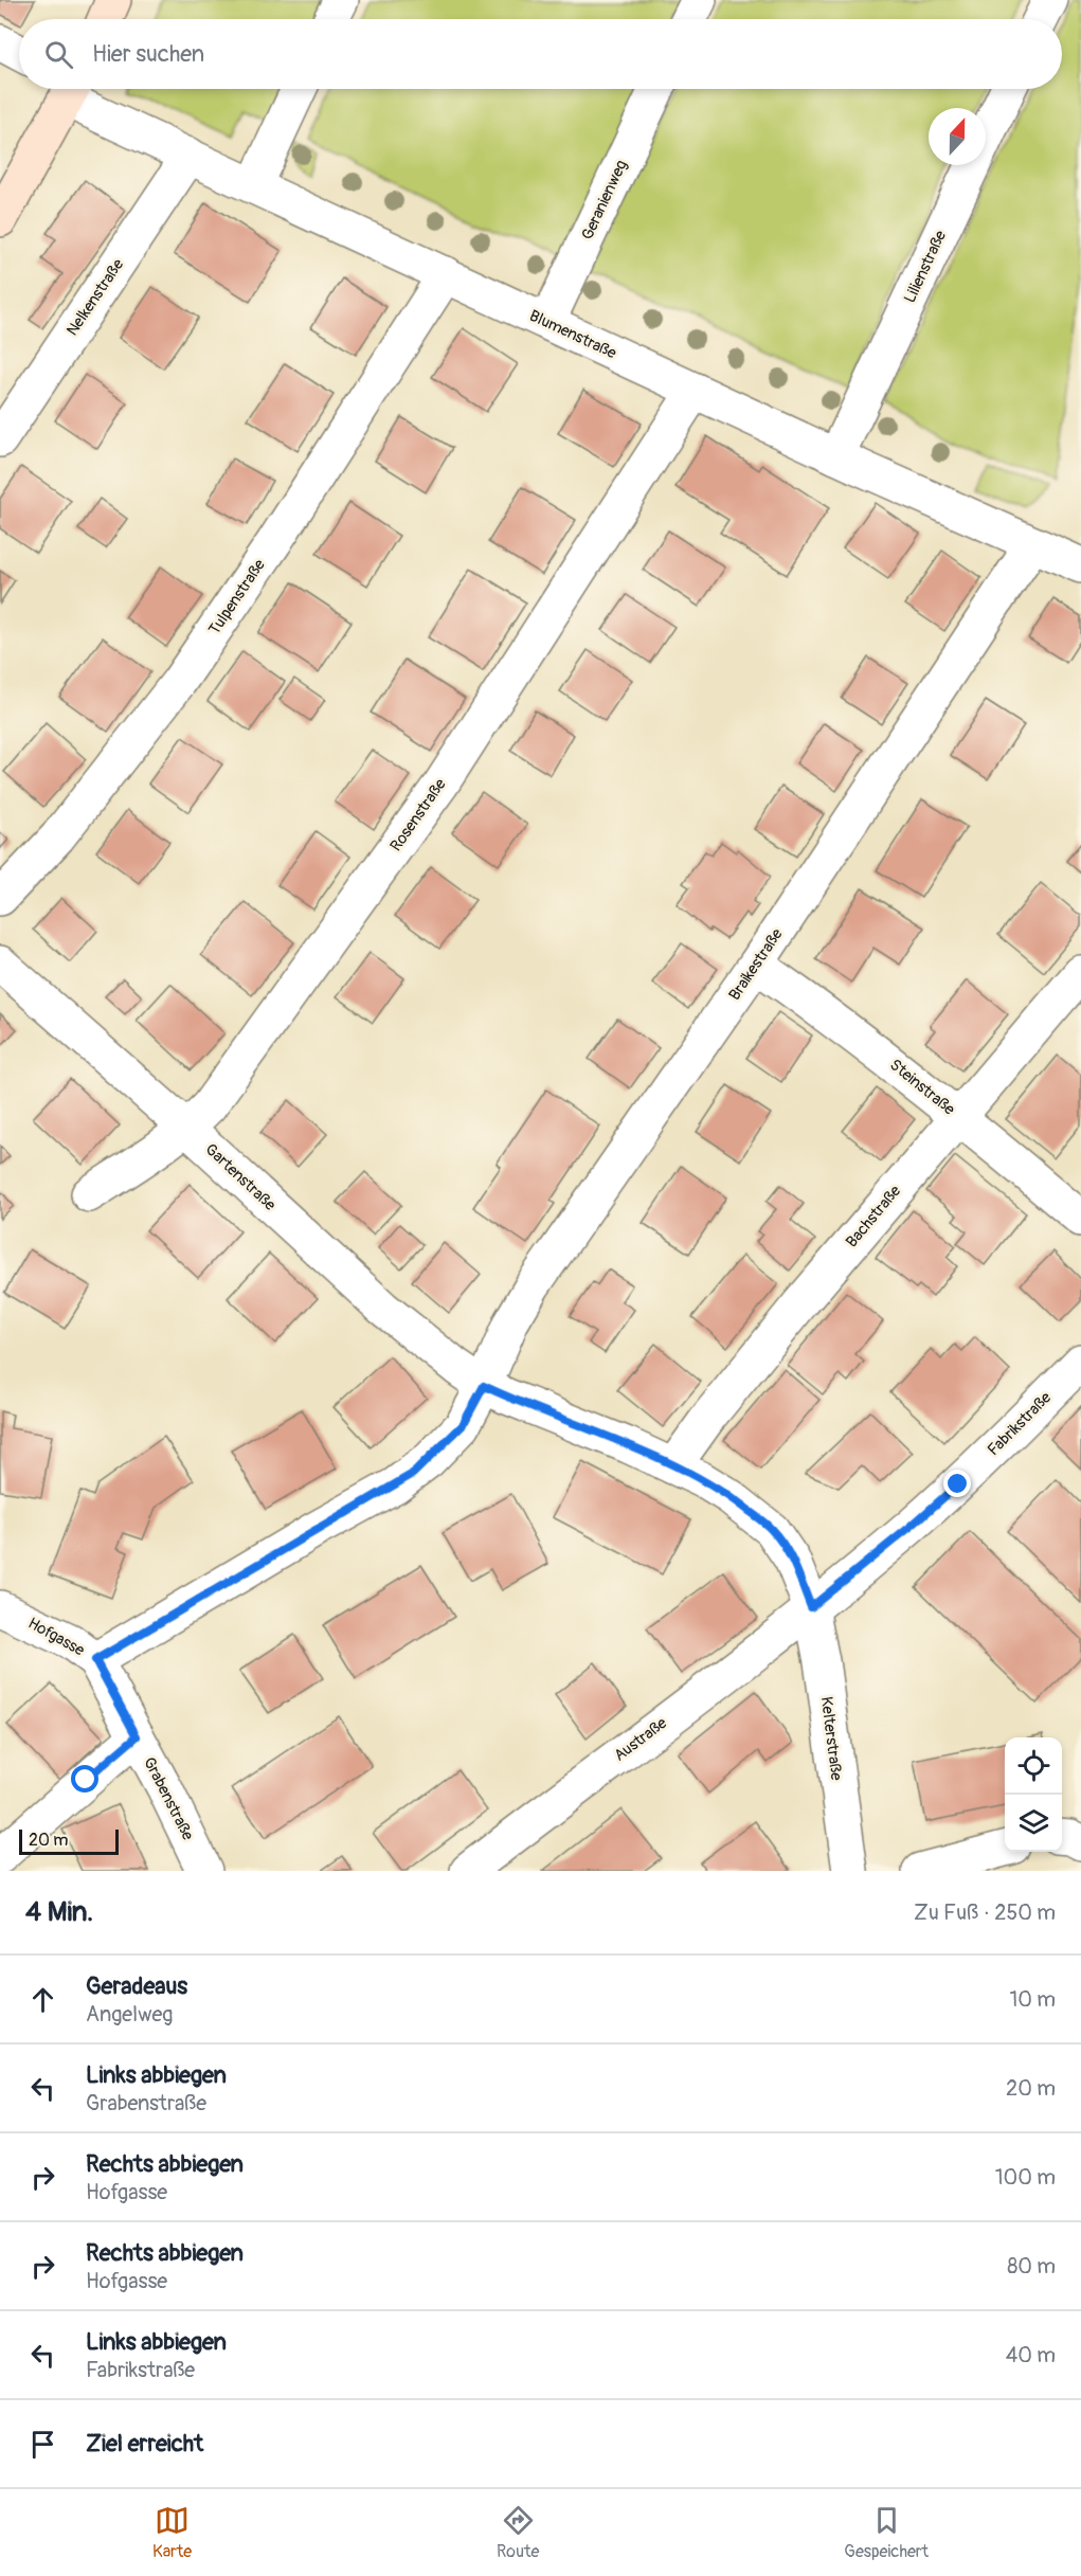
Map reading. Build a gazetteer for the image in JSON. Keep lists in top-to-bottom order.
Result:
{
  "streets": {
    "street": [
      "Geranienweg",
      "Lilienstraße",
      "Nelkenstraße",
      "Blumenstraße",
      "Tulpenstraße",
      "Rosenstraße",
      "Braikestraße",
      "Steinstraße",
      "Gartenstraße",
      "Bachstraße",
      "Fabrikstraße",
      "Hofgasse",
      "Kelterstraße",
      "Austraße",
      "Grabenstraße"
    ]
  },
  "crossings": [
    ["Geranienweg", "Blumenstraße"],
    ["Lilienstraße", "Blumenstraße"],
    ["Nelkenstraße", "Blumenstraße"],
    ["Blumenstraße", "Tulpenstraße"],
    ["Blumenstraße", "Rosenstraße"],
    ["Blumenstraße", "Braikestraße"],
    ["Rosenstraße", "Gartenstraße"],
    ["Braikestraße", "Steinstraße"],
    ["Braikestraße", "Gartenstraße"],
    ["Braikestraße", "Hofgasse"],
    ["Steinstraße", "Bachstraße"],
    ["Gartenstraße", "Hofgasse"],
    ["Fabrikstraße", "Kelterstraße"],
    ["Fabrikstraße", "Austraße"],
    ["Hofgasse", "Grabenstraße"],
    ["Kelterstraße", "Austraße"]
  ],
  "scale_bar": "20 m",
  "north": "top",
  "page": {
    "search": "Hier suchen",
    "scale": "20 m",
    "heading": ["4 Min.", "Zu Fuß · 250 m"],
    "list": [
      ["Geradeaus", "Angelweg", "10 m"],
      ["Links abbiegen", "Grabenstraße", "20 m"],
      ["Rechts abbiegen", "Hofgasse", "100 m"],
      ["Rechts abbiegen", "Hofgasse", "80 m"],
      ["Links abbiegen", "Fabrikstraße", "40 m"],
      "Ziel erreicht"
    ],
    "nav": ["Karte", "Route", "Gespeichert"]
  }
}
